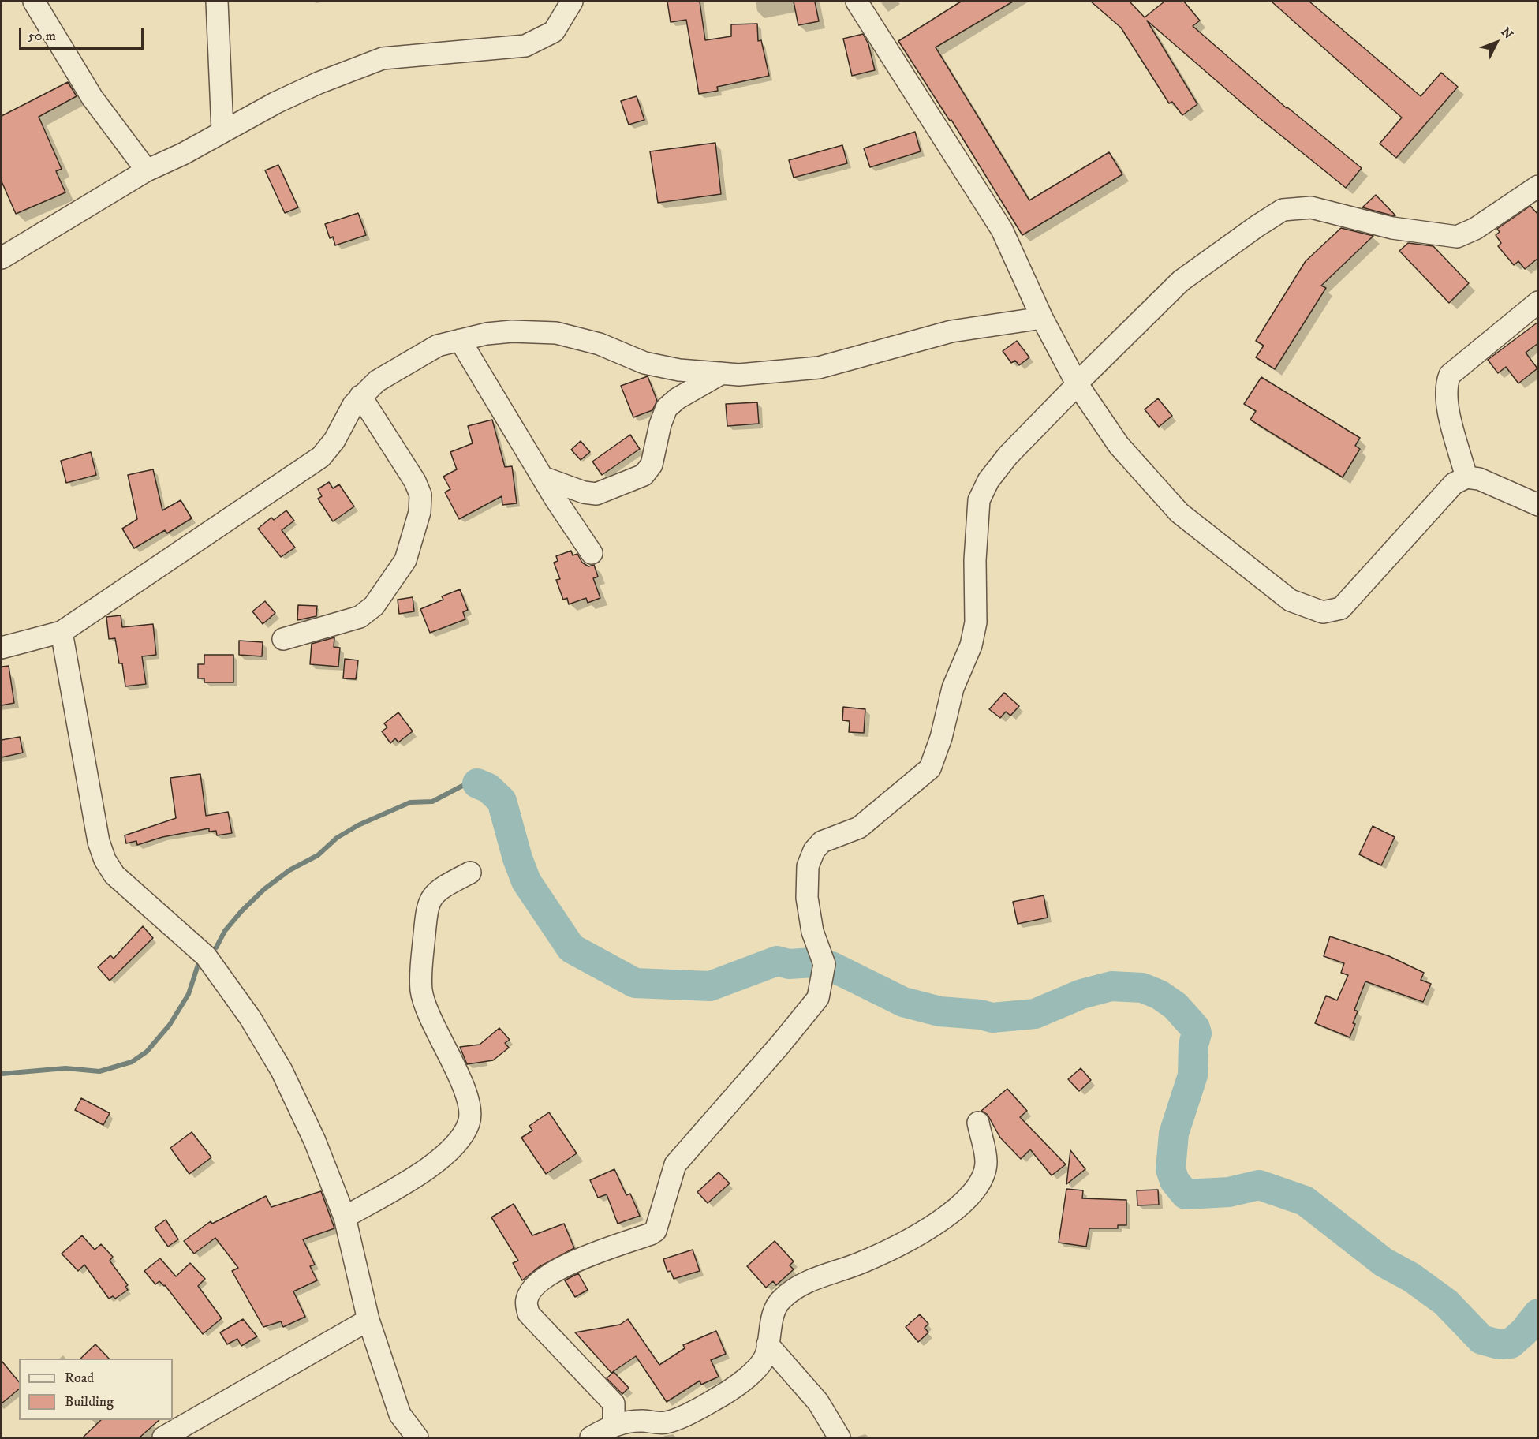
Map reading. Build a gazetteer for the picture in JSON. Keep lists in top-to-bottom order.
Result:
{
  "legend": ["Road", "Building"],
  "scale_bar": "50 m",
  "north": "top right"
}
